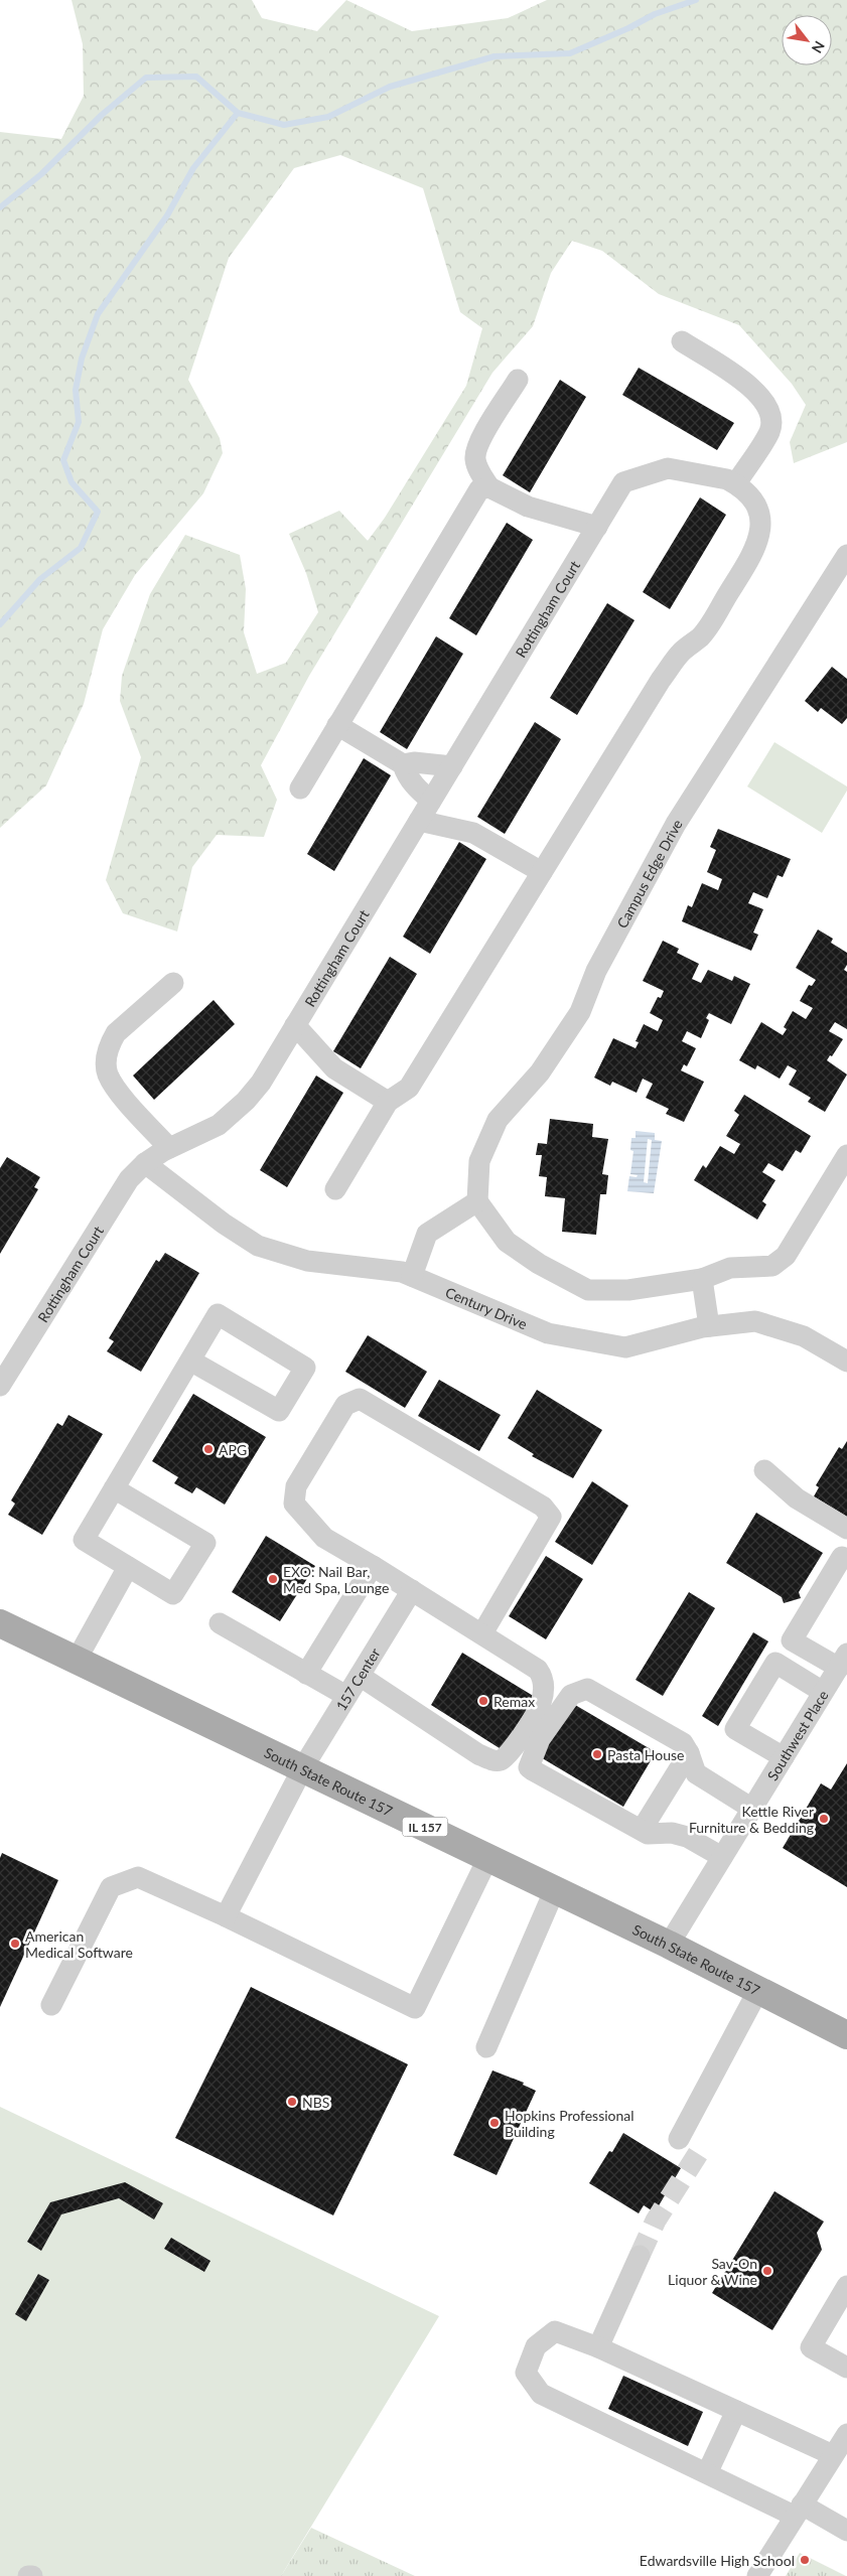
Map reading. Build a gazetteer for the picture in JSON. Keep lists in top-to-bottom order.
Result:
{
  "streets": {
    "main road": ["South State Route 157", "IL 157"],
    "street": [
      "Rottingham Court",
      "Campus Edge Drive",
      "Century Drive",
      "157 Center",
      "Southwest Place"
    ]
  },
  "crossings": [
    ["Rottingham Court", "Century Drive"],
    ["157 Center", "South State Route 157"],
    ["Southwest Place", "South State Route 157"]
  ],
  "places": [
    "APG",
    "EXO: Nail Bar, Med Spa, Lounge",
    "Remax",
    "Pasta House",
    "Kettle River Furniture & Bedding",
    "American Medical Software",
    "NBS",
    "Hopkins Professional Building",
    "Sav-On Liquor & Wine",
    "Edwardsville High School"
  ],
  "north": "bottom right"
}
